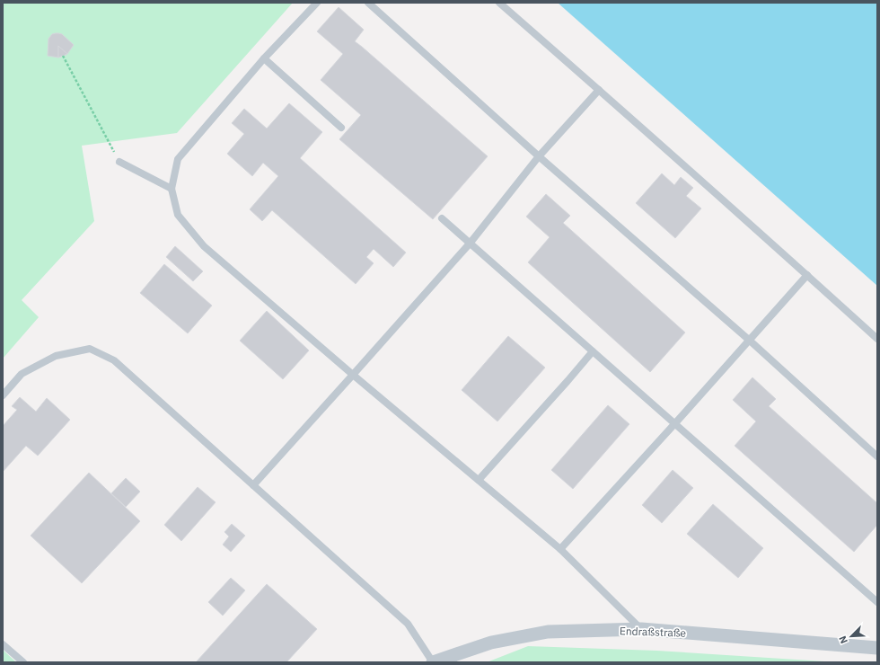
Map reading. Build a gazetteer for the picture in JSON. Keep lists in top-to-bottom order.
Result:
{
  "streets": {
    "street": ["Endraßstraße"]
  },
  "north": "bottom left"
}
